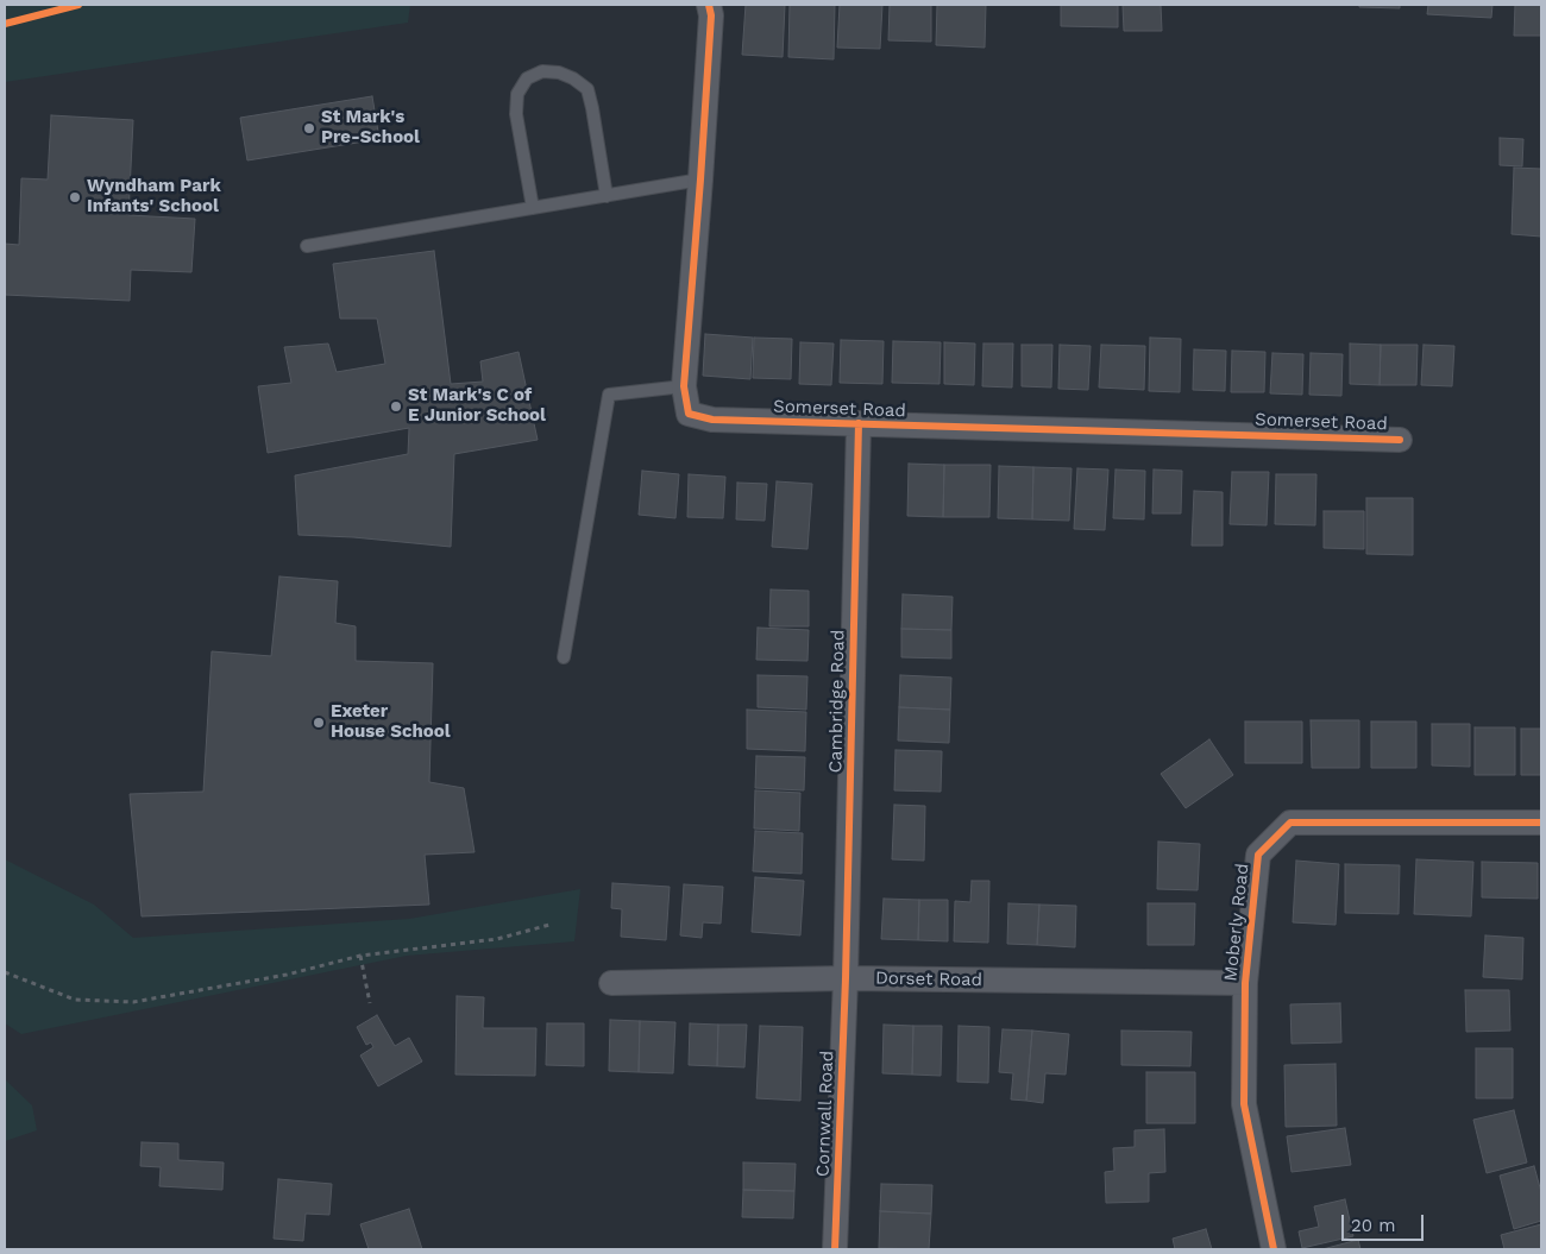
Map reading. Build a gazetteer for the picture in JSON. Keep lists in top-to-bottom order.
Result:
{
  "streets": {
    "street": [
      "Somerset Road",
      "Cambridge Road",
      "Moberly Road",
      "Dorset Road",
      "Cornwall Road"
    ]
  },
  "crossings": [
    ["Somerset Road", "Cambridge Road"],
    ["Cambridge Road", "Dorset Road"],
    ["Cambridge Road", "Cornwall Road"],
    ["Moberly Road", "Dorset Road"],
    ["Dorset Road", "Cornwall Road"]
  ],
  "places": [
    "St Mark's Pre-School",
    "Wyndham Park Infants' School",
    "St Mark's C of E Junior School",
    "Exeter House School"
  ],
  "scale_bar": "20 m"
}
